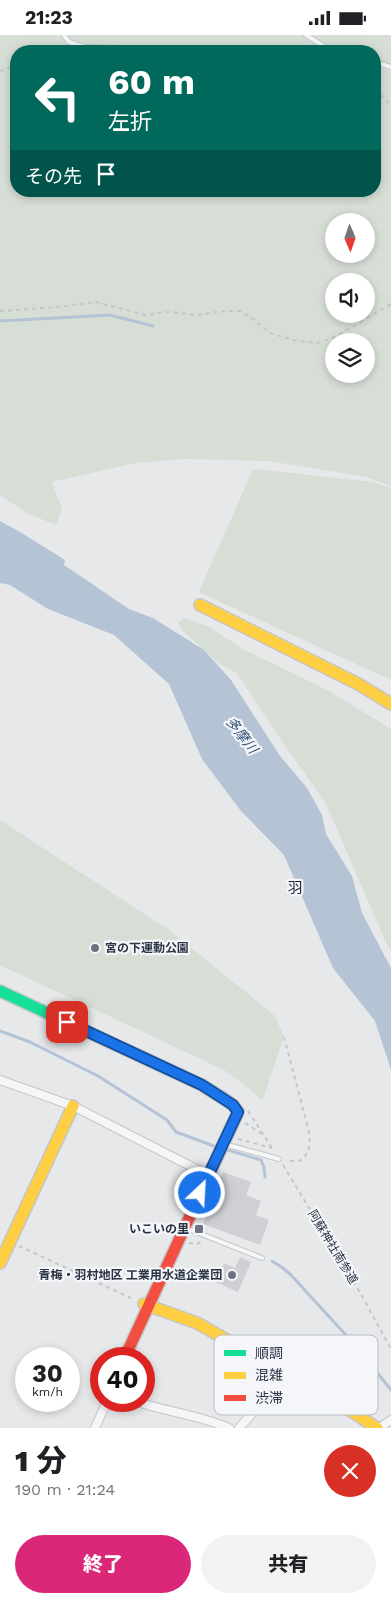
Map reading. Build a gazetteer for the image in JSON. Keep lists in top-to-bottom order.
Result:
{
  "streets": {
    "path": ["阿蘇神社南参道"]
  },
  "districts": ["羽"],
  "water": ["多摩川"],
  "places": {
    "other": ["宮の下運動公園", "青梅・羽村地区 工業用水道企業団"],
    "transit": ["いこいの里"]
  },
  "legend": ["順調", "混雑", "渋滞"],
  "north": "bottom",
  "page": {
    "status": "21:23",
    "turn": ["60 m", "左折"],
    "then": "その先",
    "speed": "30 km/h",
    "limit": "40",
    "heading": ["1 分", "190 m · 21:24"],
    "buttons": ["終了", "共有"]
  }
}
